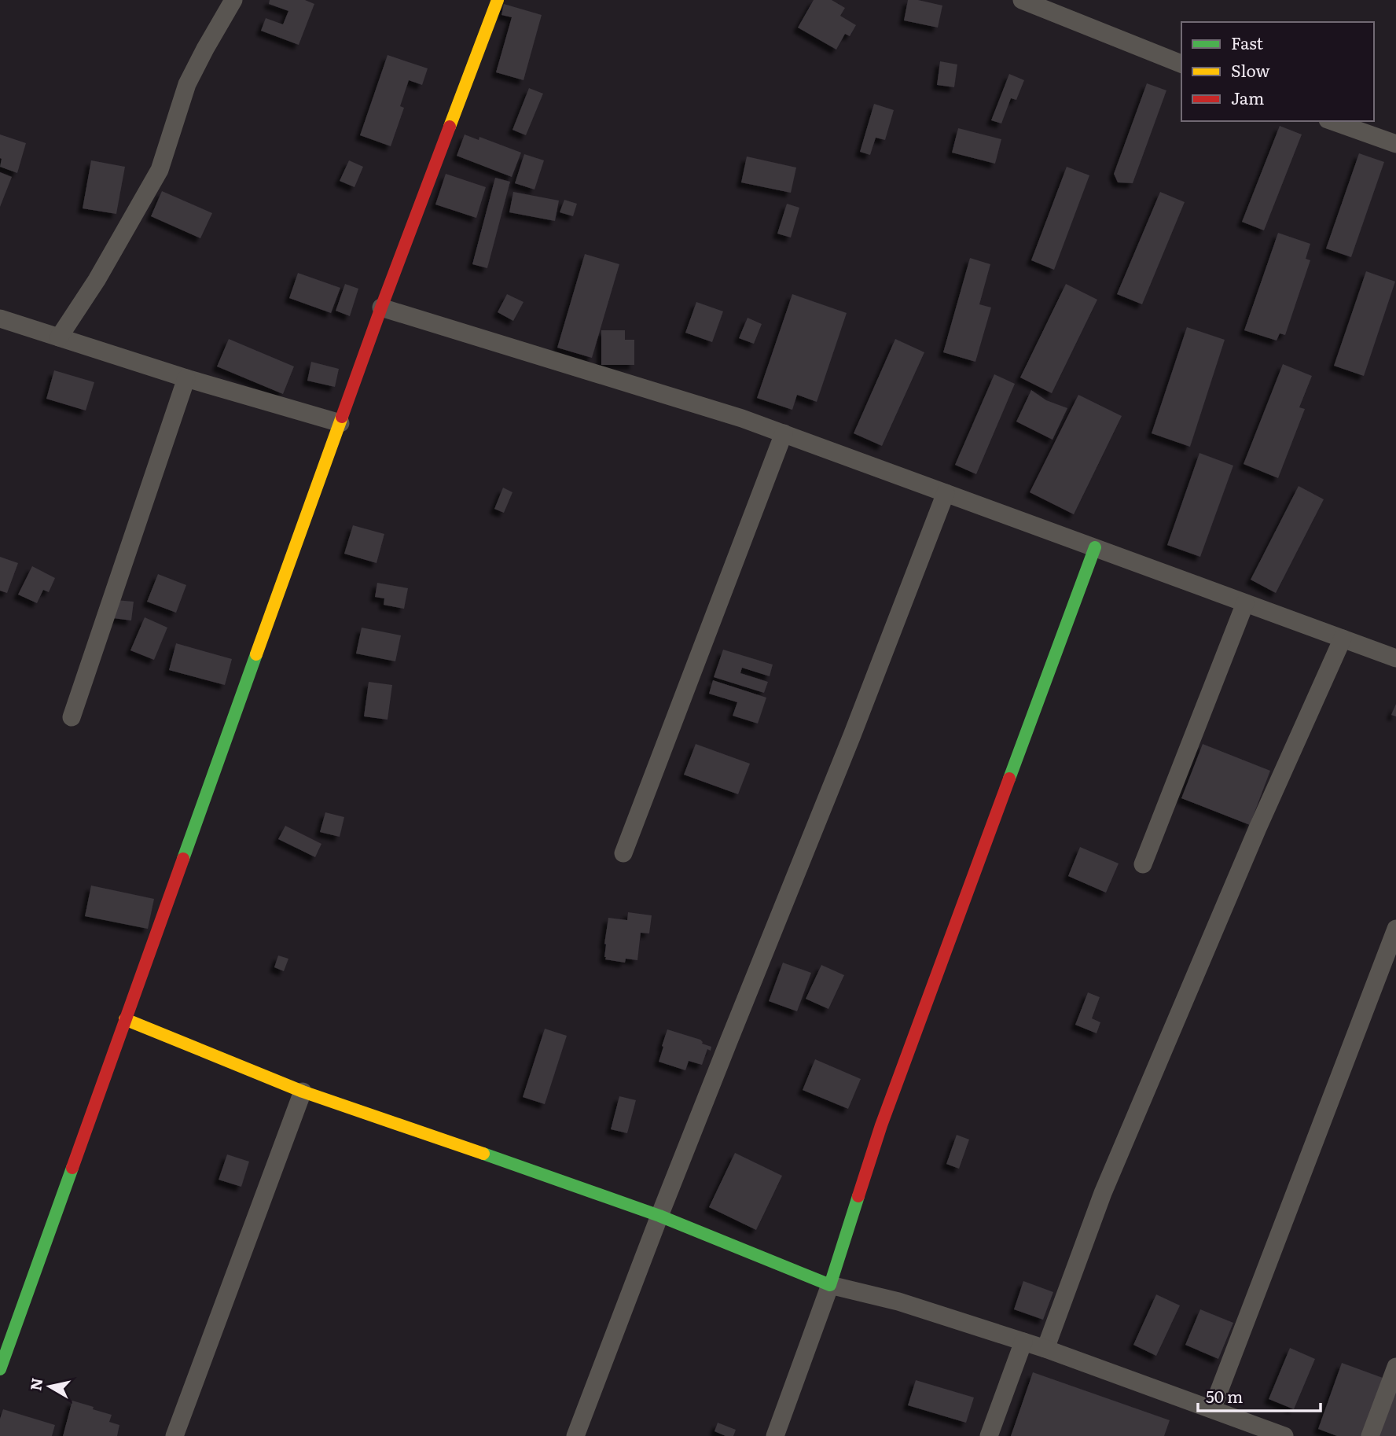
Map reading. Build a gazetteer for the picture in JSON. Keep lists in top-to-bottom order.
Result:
{
  "legend": ["Fast", "Slow", "Jam"],
  "scale_bar": "50 m",
  "north": "left"
}
